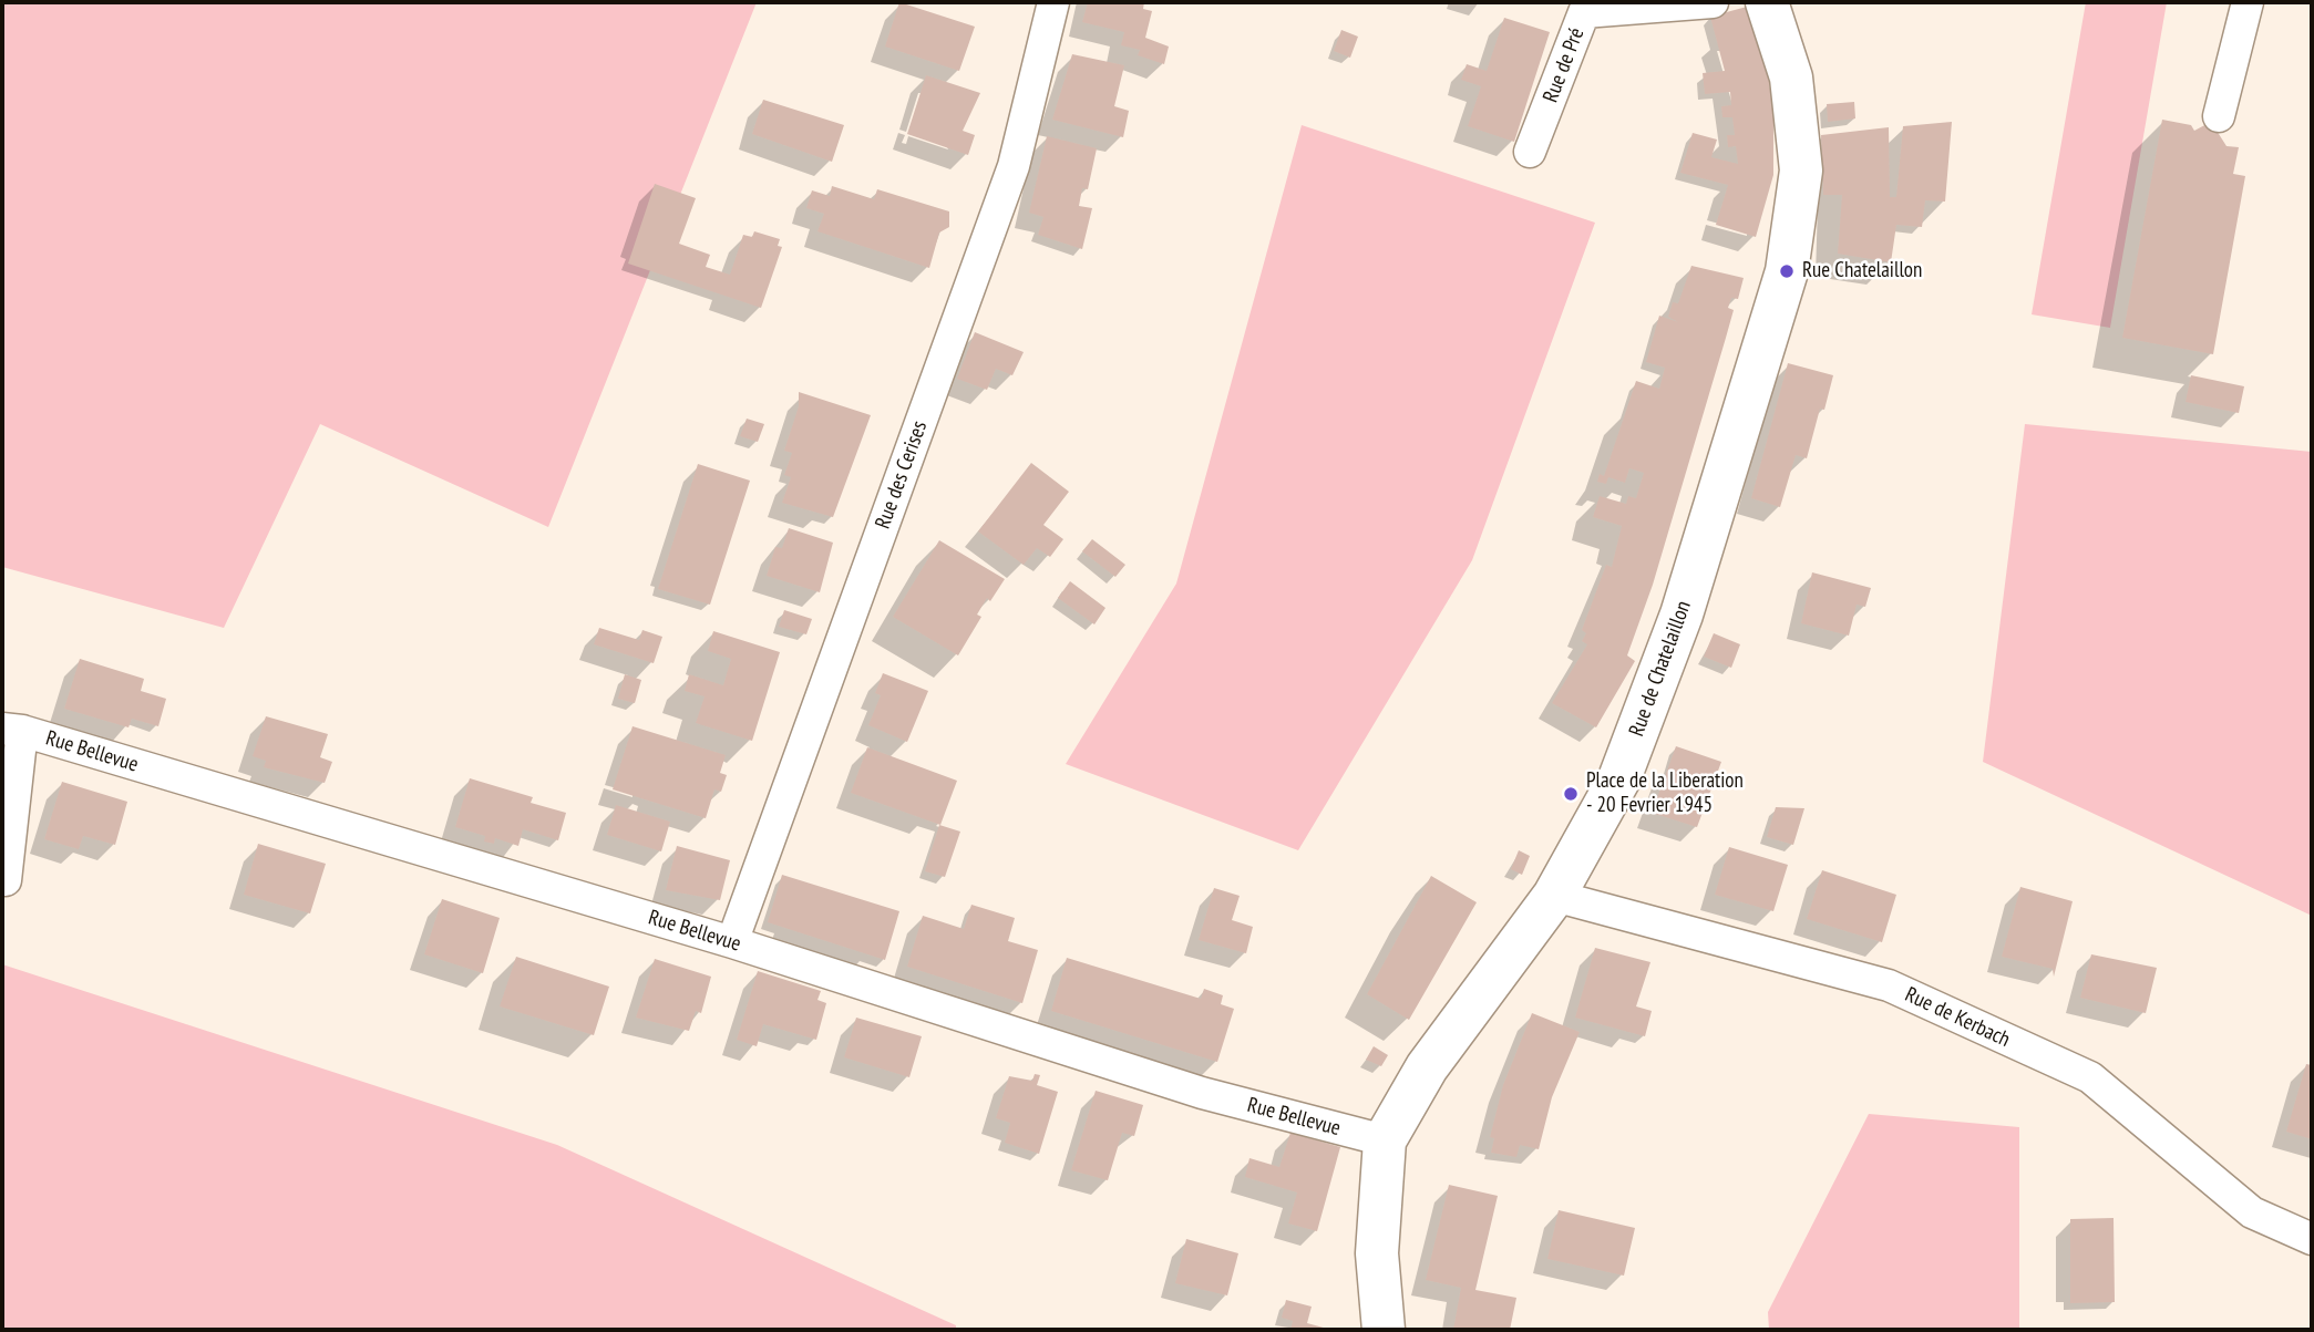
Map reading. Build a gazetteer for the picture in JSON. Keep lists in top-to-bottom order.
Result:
{
  "streets": {
    "main road": ["Rue de Chatelaillon"],
    "street": [
      "Rue de Pré",
      "Rue des Cerises",
      "Rue Bellevue",
      "Rue de Kerbach"
    ]
  },
  "crossings": [
    ["Rue des Cerises", "Rue Bellevue"],
    ["Rue de Chatelaillon", "Rue Bellevue"],
    ["Rue de Chatelaillon", "Rue de Kerbach"]
  ],
  "places": ["Rue Chatelaillon", "Place de la Liberation - 20 Fevrier 1945"]
}
